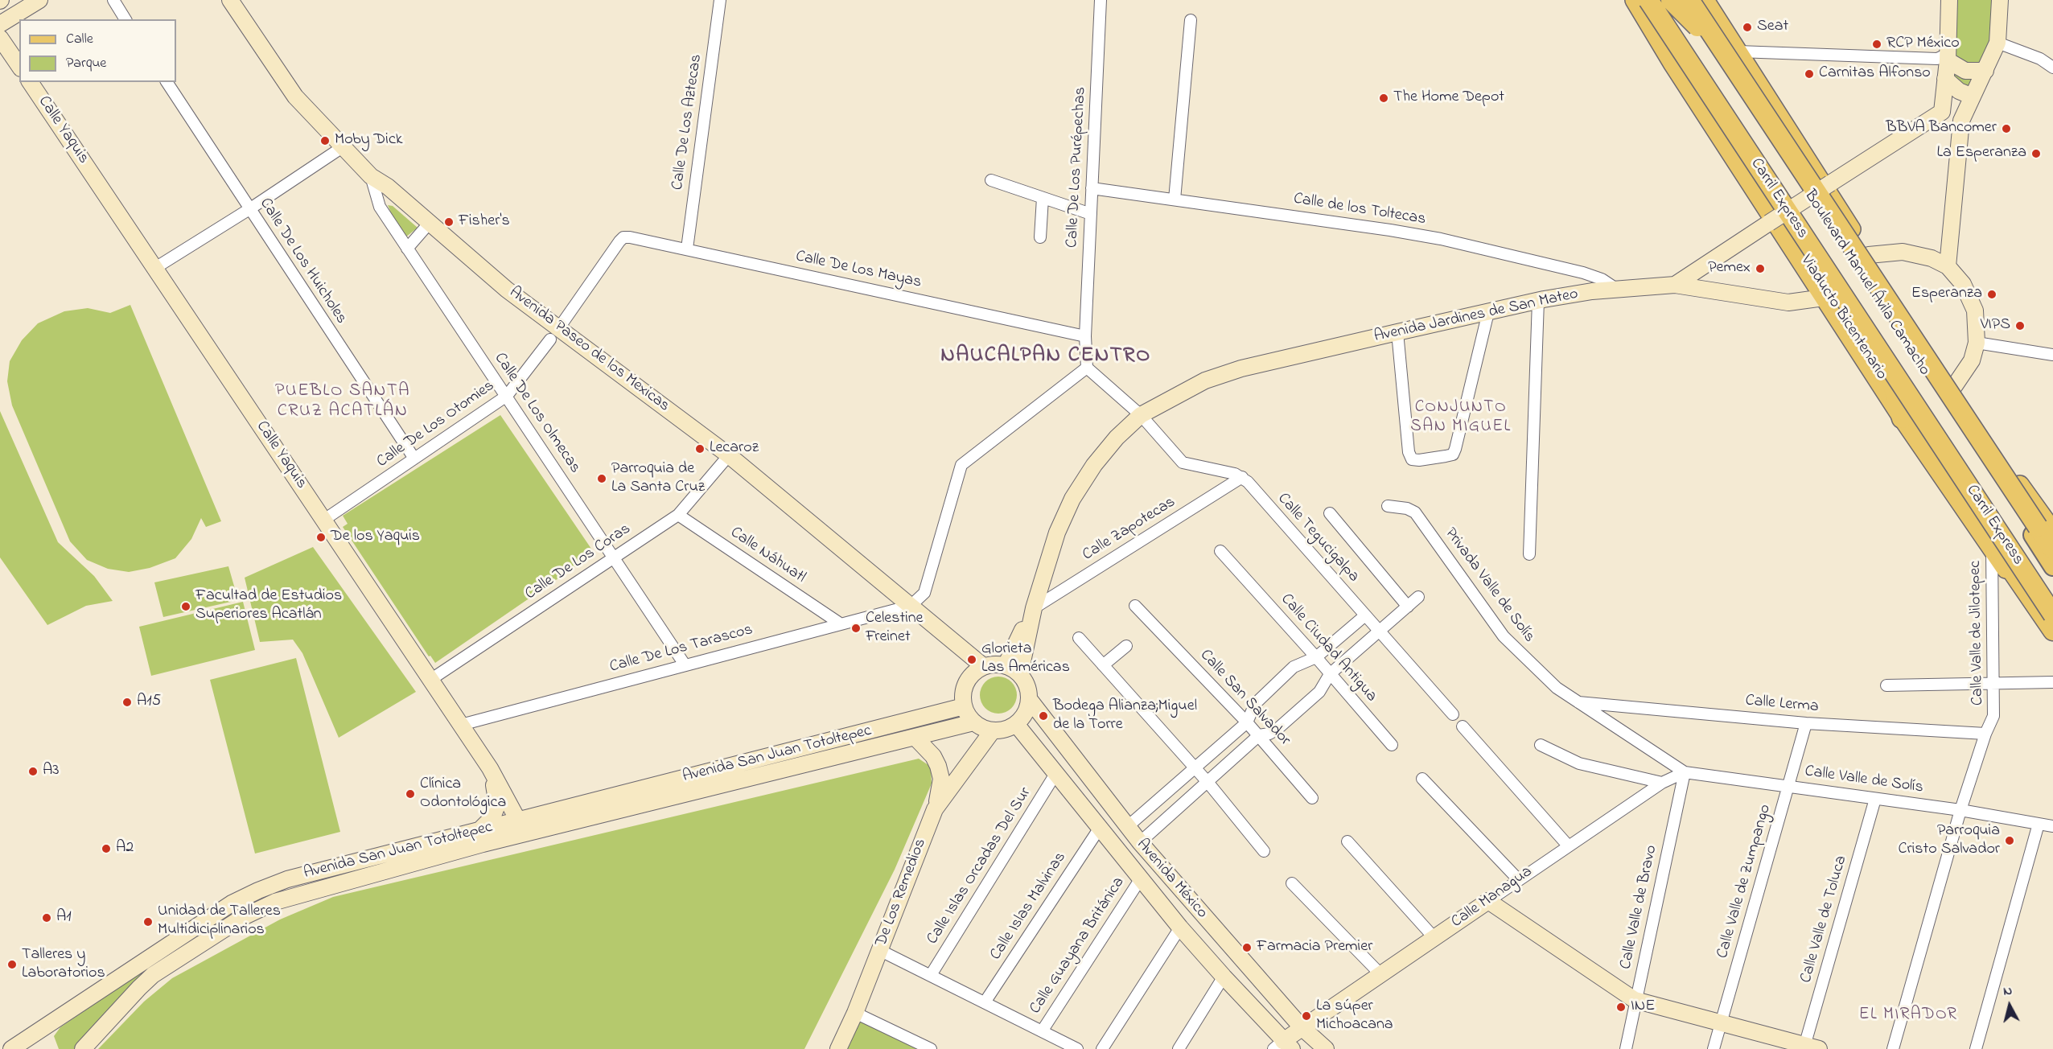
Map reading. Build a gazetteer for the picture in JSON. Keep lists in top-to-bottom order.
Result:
{
  "streets": {
    "highway": ["Carril Express", "Boulevard Manuel Ávila Camacho", "Viaducto Bicentenario"],
    "main road": [
      "Calle Yaquis",
      "Avenida Jardines de San Mateo",
      "Avenida Paseo de los Mexicas",
      "Avenida San Juan Totoltepec",
      "Avenida México",
      "De Los Remedios",
      "Calle Managua"
    ],
    "street": [
      "Calle De Los Aztecas",
      "Calle De Los Purépechas",
      "Calle de los Toltecas",
      "Calle De Los Huicholes",
      "Calle De Los Mayas",
      "Calle De Los Olmecas",
      "Calle De Los Otomies",
      "Calle Zapotecas",
      "Calle Tegucigalpa",
      "Calle Náhuatl",
      "Calle De Los Coras",
      "Privada Valle de Solís",
      "Calle Valle de Jilotepec",
      "Calle Ciudad Antigua",
      "Calle De Los Tarascos",
      "Calle San Salvador",
      "Calle Lerma",
      "Calle Valle de Solís",
      "Calle Islas Orcadas Del Sur",
      "Calle Valle de Zumpango",
      "Calle Islas Malvinas",
      "Calle Valle de Bravo",
      "Calle Valle de Toluca",
      "Calle Guayana Británica"
    ]
  },
  "crossings": [
    ["Calle De Los Aztecas", "Calle De Los Mayas"],
    ["Calle Yaquis", "Calle De Los Otomies"],
    ["Calle Yaquis", "Calle De Los Coras"],
    ["Calle Yaquis", "Calle De Los Tarascos"],
    ["Calle Yaquis", "Avenida San Juan Totoltepec"],
    ["Calle De Los Purépechas", "Calle de los Toltecas"],
    ["Calle De Los Purépechas", "Calle De Los Mayas"],
    ["Calle de los Toltecas", "Avenida Jardines de San Mateo"],
    ["Calle De Los Huicholes", "Calle De Los Otomies"],
    ["Calle De Los Mayas", "Calle De Los Otomies"],
    ["Avenida Jardines de San Mateo", "Calle Zapotecas"],
    ["Avenida Paseo de los Mexicas", "Calle De Los Olmecas"],
    ["Avenida Paseo de los Mexicas", "Calle De Los Otomies"],
    ["Avenida Paseo de los Mexicas", "Calle De Los Coras"],
    ["Avenida Paseo de los Mexicas", "Calle De Los Tarascos"],
    ["Avenida Paseo de los Mexicas", "Avenida San Juan Totoltepec"],
    ["Avenida Paseo de los Mexicas", "Avenida México"],
    ["Avenida Paseo de los Mexicas", "De Los Remedios"],
    ["Calle De Los Olmecas", "Calle De Los Otomies"],
    ["Calle De Los Olmecas", "Calle De Los Coras"],
    ["Calle De Los Olmecas", "Calle De Los Tarascos"],
    ["Calle Zapotecas", "Calle Tegucigalpa"],
    ["Calle Náhuatl", "Calle De Los Coras"],
    ["Calle Náhuatl", "Calle De Los Tarascos"],
    ["Privada Valle de Solís", "Calle Lerma"],
    ["Privada Valle de Solís", "Calle Valle de Solís"],
    ["Privada Valle de Solís", "Calle Managua"],
    ["Privada Valle de Solís", "Calle Valle de Bravo"],
    ["Calle Valle de Jilotepec", "Calle Lerma"],
    ["Calle Valle de Jilotepec", "Calle Valle de Solís"],
    ["Calle Lerma", "Calle Valle de Zumpango"],
    ["Avenida San Juan Totoltepec", "Avenida México"],
    ["Avenida San Juan Totoltepec", "De Los Remedios"],
    ["Calle Valle de Solís", "Calle Valle de Zumpango"],
    ["Calle Valle de Solís", "Calle Managua"],
    ["Calle Valle de Solís", "Calle Valle de Bravo"],
    ["Calle Valle de Solís", "Calle Valle de Toluca"],
    ["Calle Islas Orcadas Del Sur", "Avenida México"],
    ["Avenida México", "De Los Remedios"],
    ["Avenida México", "Calle Managua"],
    ["Avenida México", "Calle Islas Malvinas"],
    ["Avenida México", "Calle Guayana Británica"],
    ["Calle Managua", "Calle Valle de Bravo"]
  ],
  "districts": [
    "NAUCALPAN CENTRO",
    "PUEBLO SANTA CRUZ ACATLÁN",
    "CONJUNTO SAN MIGUEL",
    "EL MIRADOR"
  ],
  "places": [
    "Seat",
    "RCP México",
    "Carnitas Alfonso",
    "The Home Depot",
    "BBVA Bancomer",
    "Moby Dick",
    "La Esperanza",
    "Fisher's",
    "Pemex",
    "Esperanza",
    "VIPS",
    "Lecaroz",
    "Parroquia de La Santa Cruz",
    "De los Yaquis",
    "Facultad de Estudios Superiores Acatlán",
    "Celestine Freinet",
    "Glorieta Las Américas",
    "A15",
    "Bodega Alianza;Miguel de la Torre",
    "A3",
    "Clínica Odontológica",
    "Parroquia Cristo Salvador",
    "A2",
    "A1",
    "Unidad de Talleres Multidiciplinarios",
    "Farmacia Premier",
    "Talleres y Laboratorios",
    "INE",
    "La súper Michoacana"
  ],
  "legend": ["Calle", "Parque"],
  "north": "top"
}
